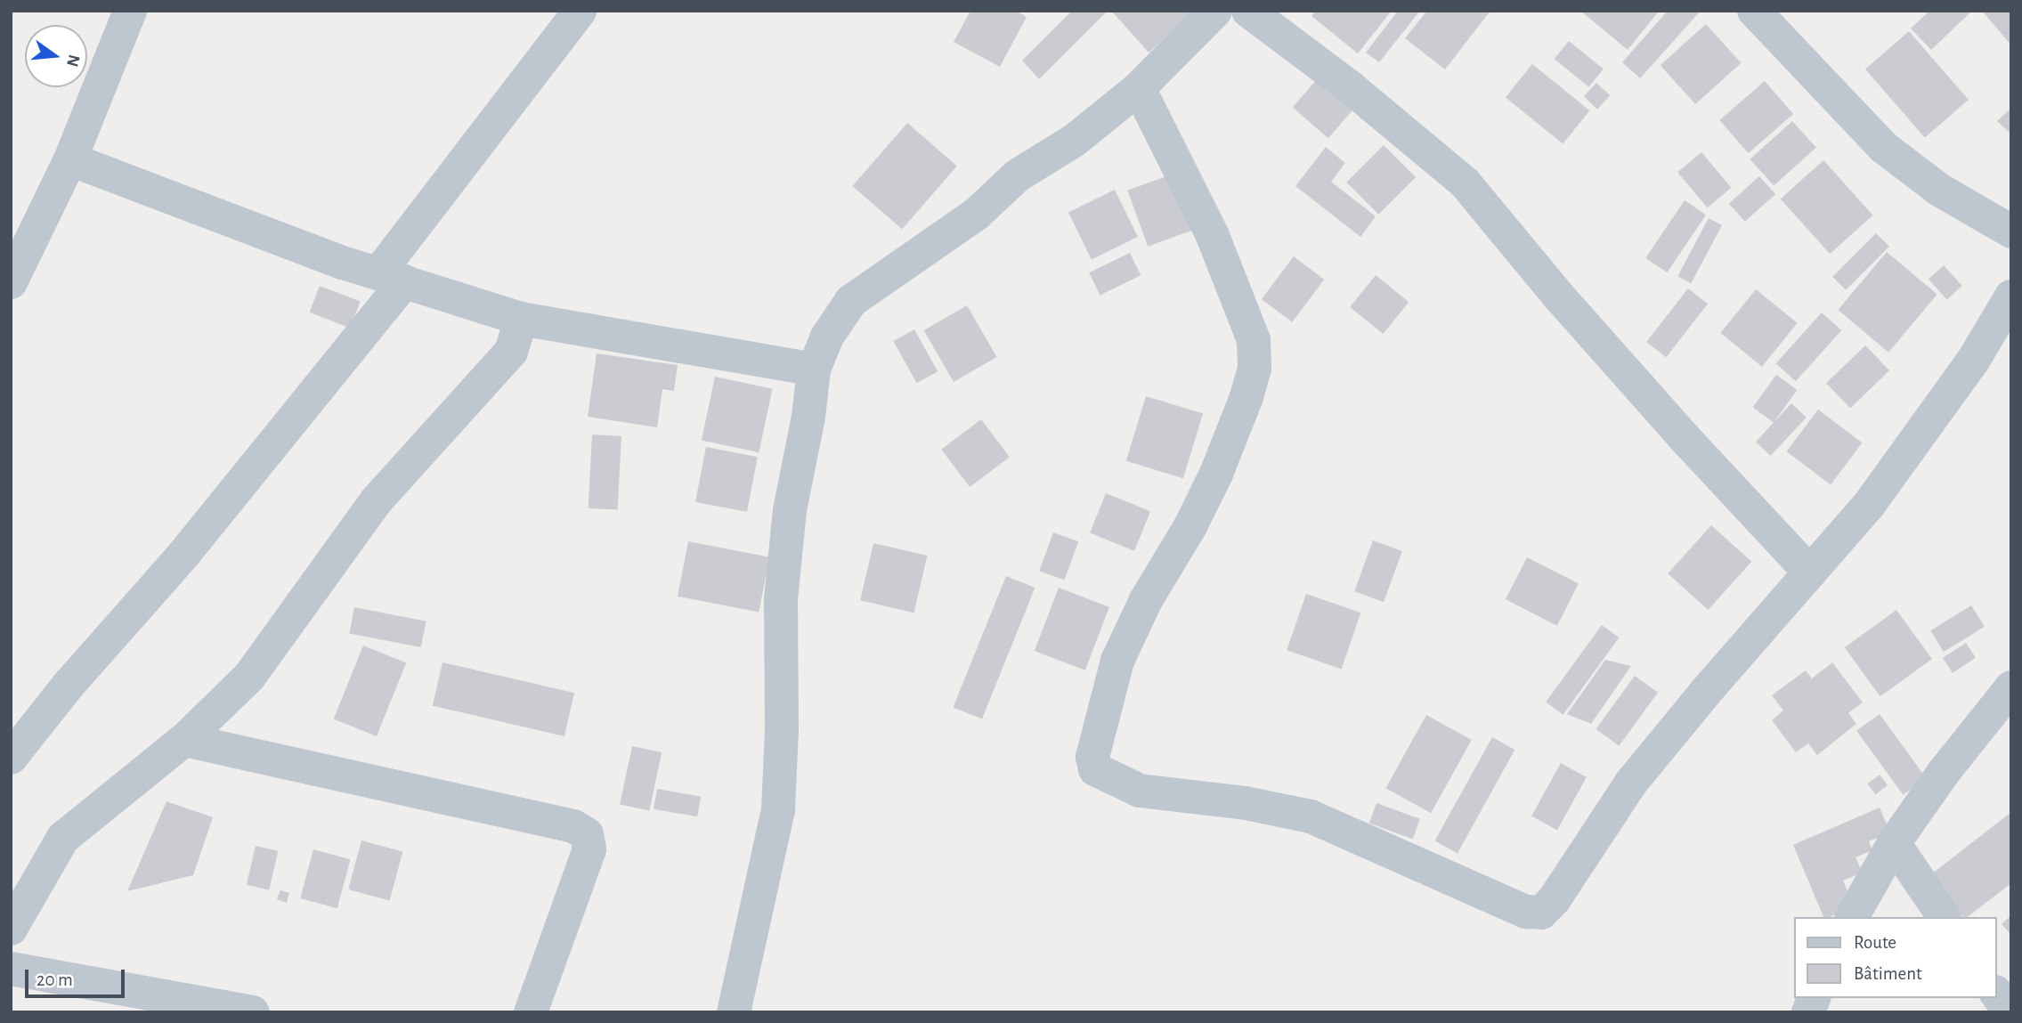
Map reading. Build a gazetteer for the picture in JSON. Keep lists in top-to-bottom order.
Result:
{
  "legend": ["Route", "Bâtiment"],
  "scale_bar": "20 m",
  "north": "right"
}
